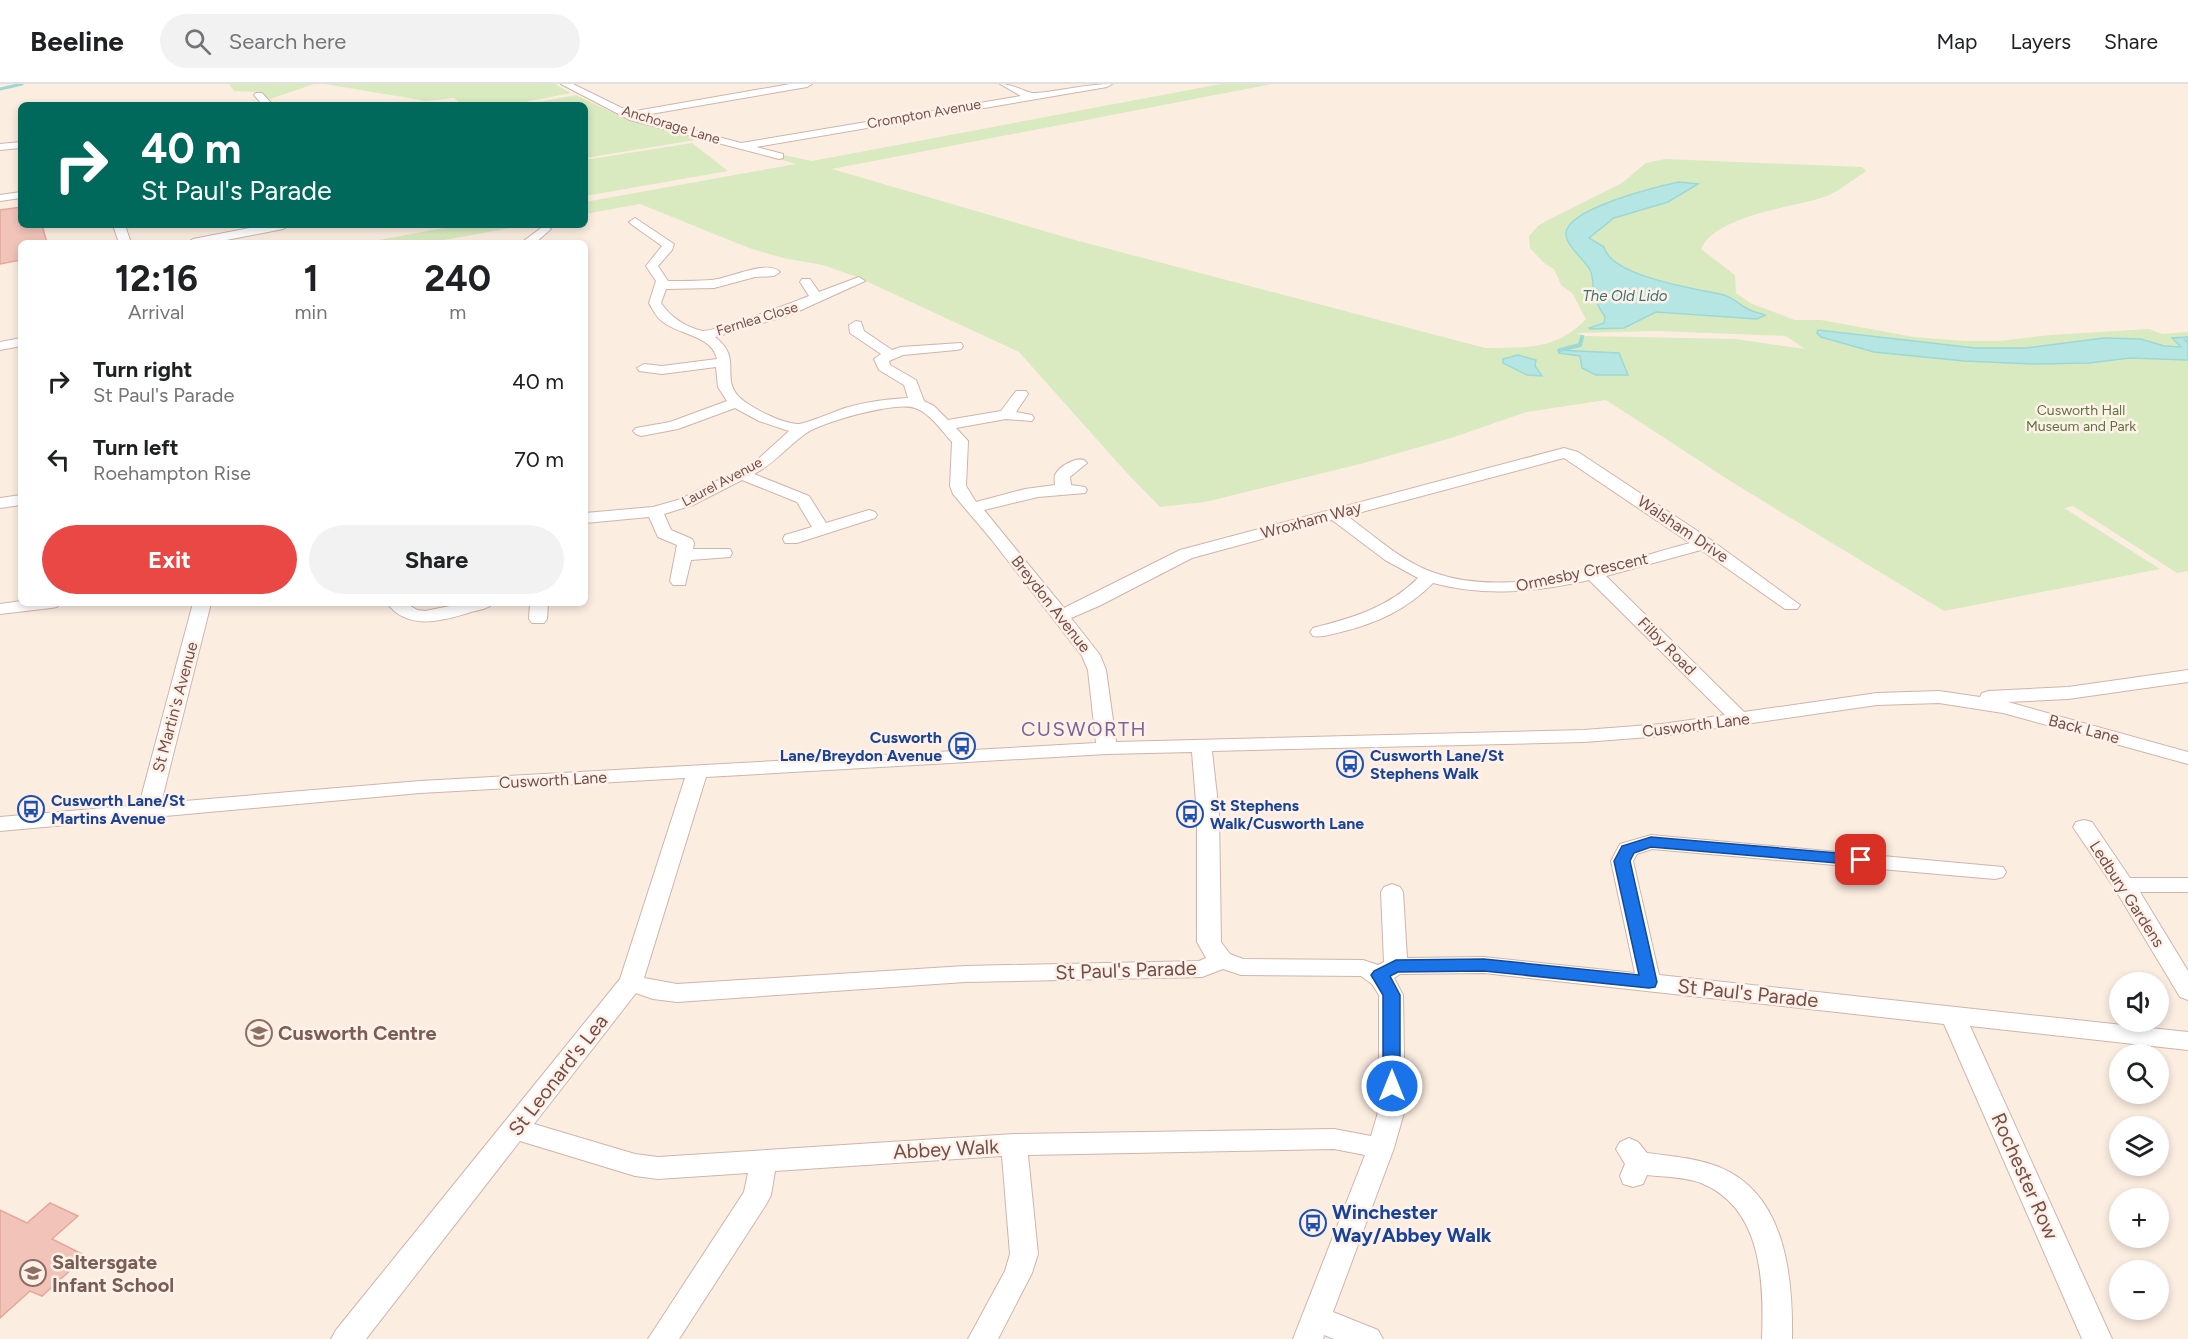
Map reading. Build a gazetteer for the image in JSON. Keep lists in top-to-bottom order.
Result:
{
  "streets": {
    "street": [
      "Crompton Avenue",
      "Anchorage Lane",
      "Fernlea Close",
      "Laurel Avenue",
      "Wroxham Way",
      "Walsham Drive",
      "Ormesby Crescent",
      "Breydon Avenue",
      "Filby Road",
      "St Martin's Avenue",
      "Cusworth Lane",
      "Back Lane",
      "Ledbury Gardens",
      "St Paul's Parade",
      "St Leonard's Lea",
      "Abbey Walk",
      "Rochester Row"
    ]
  },
  "crossings": [
    ["Crompton Avenue", "Anchorage Lane"],
    ["Laurel Avenue", "Breydon Avenue"],
    ["Wroxham Way", "Walsham Drive"],
    ["Wroxham Way", "Ormesby Crescent"],
    ["Wroxham Way", "Breydon Avenue"],
    ["Walsham Drive", "Ormesby Crescent"],
    ["Ormesby Crescent", "Filby Road"],
    ["Breydon Avenue", "Cusworth Lane"],
    ["Filby Road", "Cusworth Lane"],
    ["St Martin's Avenue", "Cusworth Lane"],
    ["Cusworth Lane", "Back Lane"],
    ["Cusworth Lane", "St Leonard's Lea"],
    ["St Paul's Parade", "St Leonard's Lea"],
    ["St Paul's Parade", "Rochester Row"],
    ["St Leonard's Lea", "Abbey Walk"]
  ],
  "districts": ["CUSWORTH"],
  "water": ["The Old Lido"],
  "parks": ["Cusworth Hall Museum and Park"],
  "places": {
    "bus stop": [
      "Cusworth Lane/Breydon Avenue",
      "Cusworth Lane/St Stephens Walk",
      "Cusworth Lane/St Martins Avenue",
      "St Stephens Walk/Cusworth Lane",
      "Winchester Way/Abbey Walk"
    ],
    "school or university": ["Cusworth Centre", "Saltersgate Infant School"]
  },
  "page": {
    "header": "Beeline",
    "search": "Search here",
    "nav": ["Map", "Layers", "Share"],
    "turn": ["40 m", "St Paul's Parade"],
    "eta": [
      "12:16",
      "Arrival",
      "1",
      "min",
      "240",
      "m"
    ],
    "list": [
      {
        "name": "Turn right",
        "note": "St Paul's Parade",
        "value": "40 m"
      },
      {
        "name": "Turn left",
        "note": "Roehampton Rise",
        "value": "70 m"
      }
    ],
    "buttons": ["Exit", "Share"],
    "map_buttons": ["+", "−"]
  }
}
